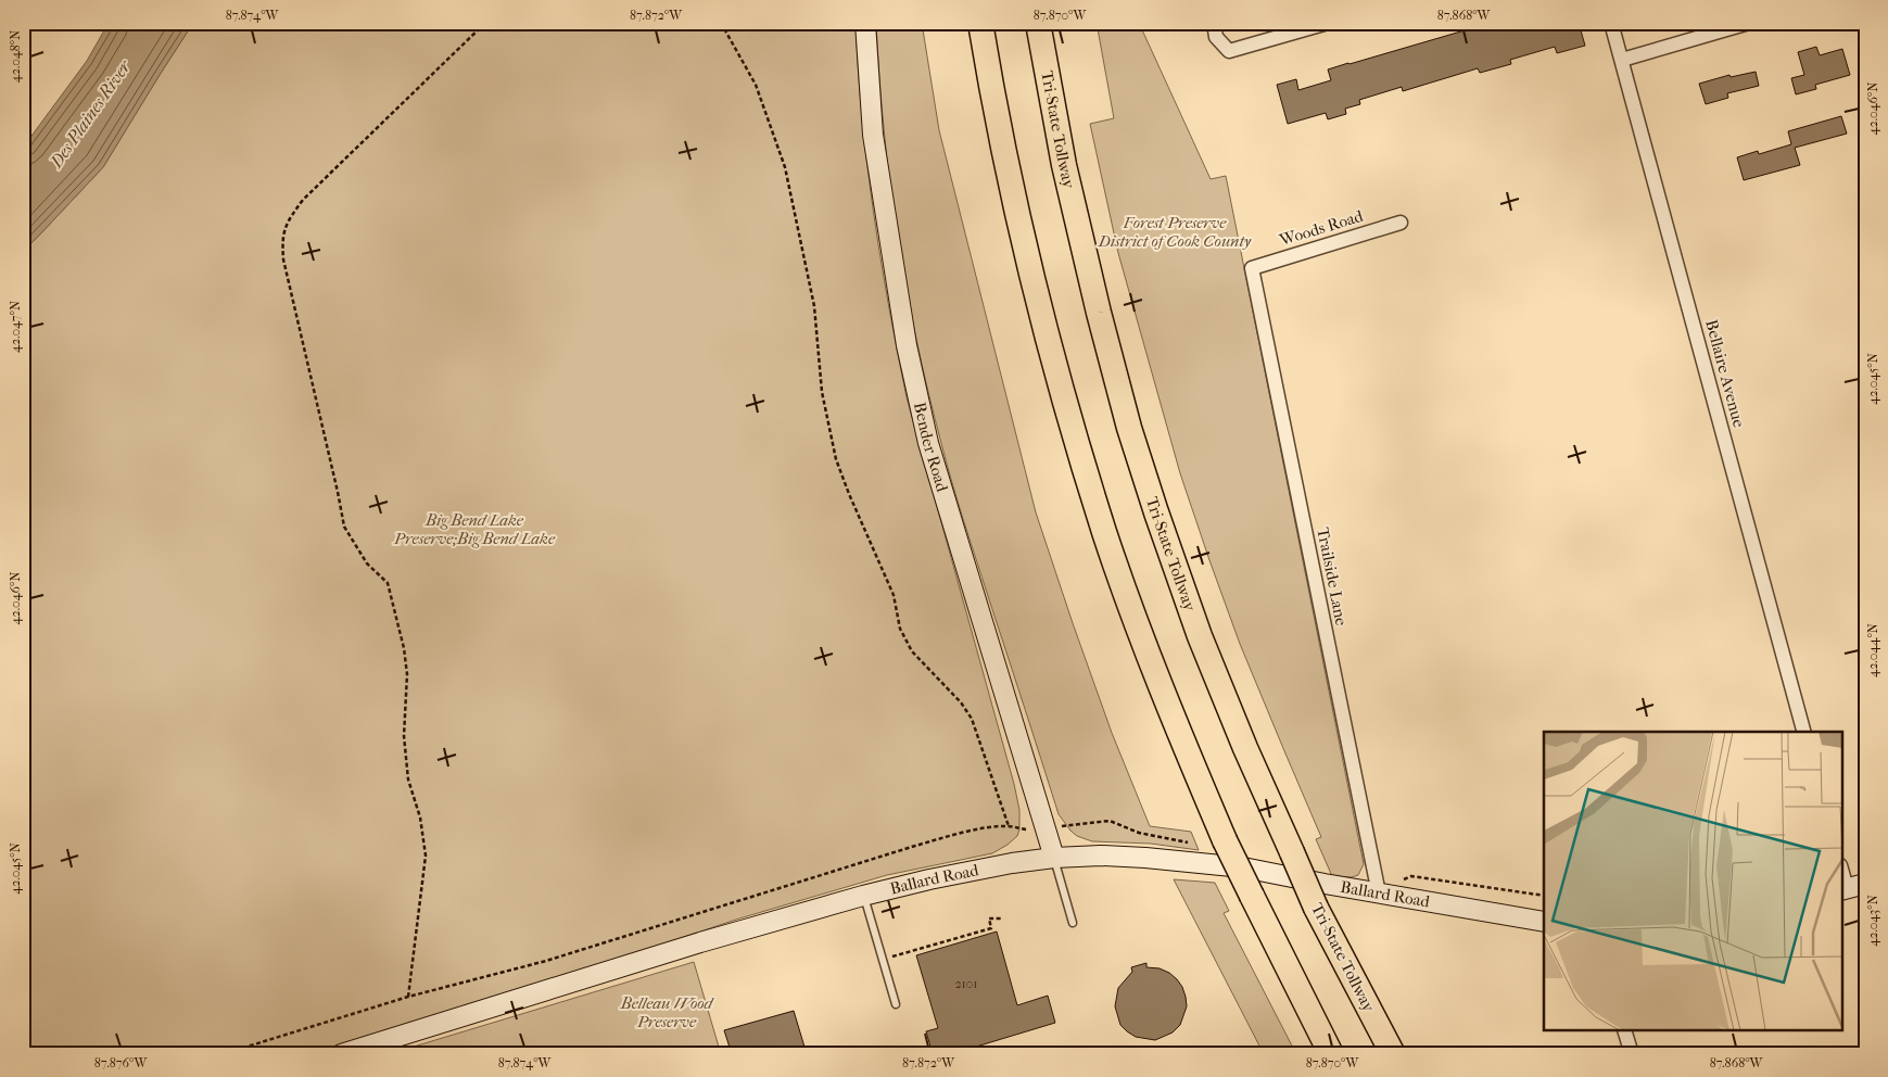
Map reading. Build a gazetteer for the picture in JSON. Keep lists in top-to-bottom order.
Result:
{
  "streets": {
    "highway": ["Tri-State Tollway"],
    "street": [
      "Woods Road",
      "Bellaire Avenue",
      "Bender Road",
      "Trailside Lane",
      "Ballard Road"
    ]
  },
  "crossings": [
    ["Woods Road", "Trailside Lane"],
    ["Bender Road", "Ballard Road"],
    ["Trailside Lane", "Ballard Road"]
  ],
  "water": ["Des Plaines River"],
  "parks": ["Forest Preserve District of Cook County", "Big Bend Lake Preserve;Big Bend Lake", "Belleau Wood Preserve"],
  "house_numbers": ["2101"],
  "coordinates": [
    "87.874°W",
    "87.872°W",
    "87.870°W",
    "87.868°W",
    "42.048°N",
    "42.046°N",
    "42.047°N",
    "42.045°N",
    "42.044°N",
    "42.043°N",
    "87.876°W"
  ]
}
